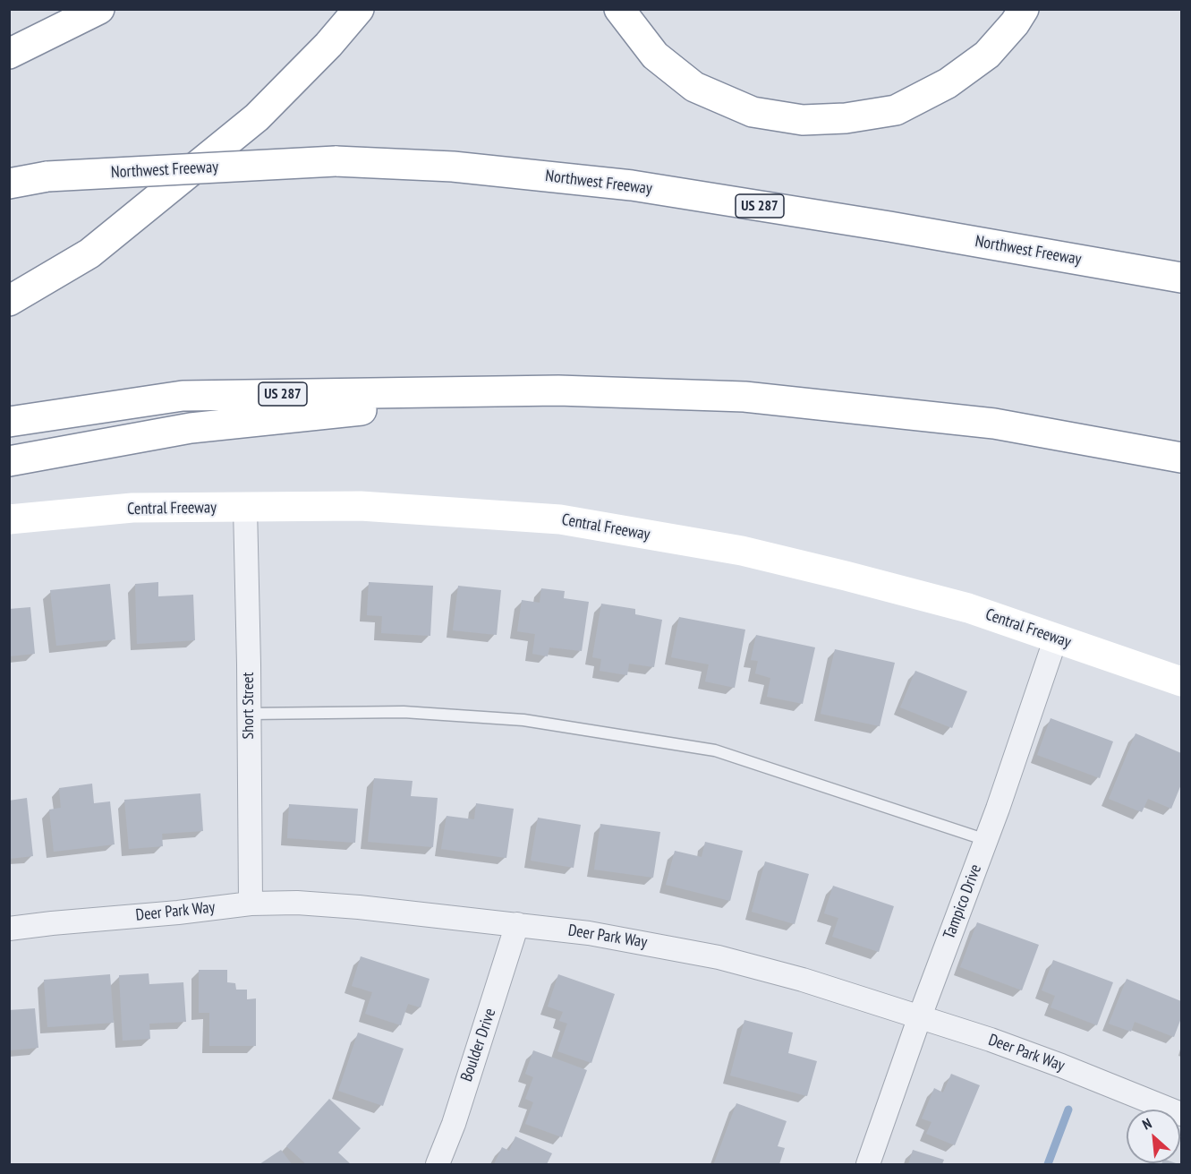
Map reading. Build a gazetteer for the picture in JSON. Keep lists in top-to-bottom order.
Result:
{
  "streets": {
    "main road": ["Northwest Freeway", "US 287", "Central Freeway"],
    "street": [
      "Short Street",
      "Tampico Drive",
      "Deer Park Way",
      "Boulder Drive"
    ]
  },
  "crossings": [
    ["Central Freeway", "Short Street"],
    ["Central Freeway", "Tampico Drive"],
    ["Short Street", "Deer Park Way"],
    ["Tampico Drive", "Deer Park Way"],
    ["Deer Park Way", "Boulder Drive"]
  ],
  "north": "top left"
}
